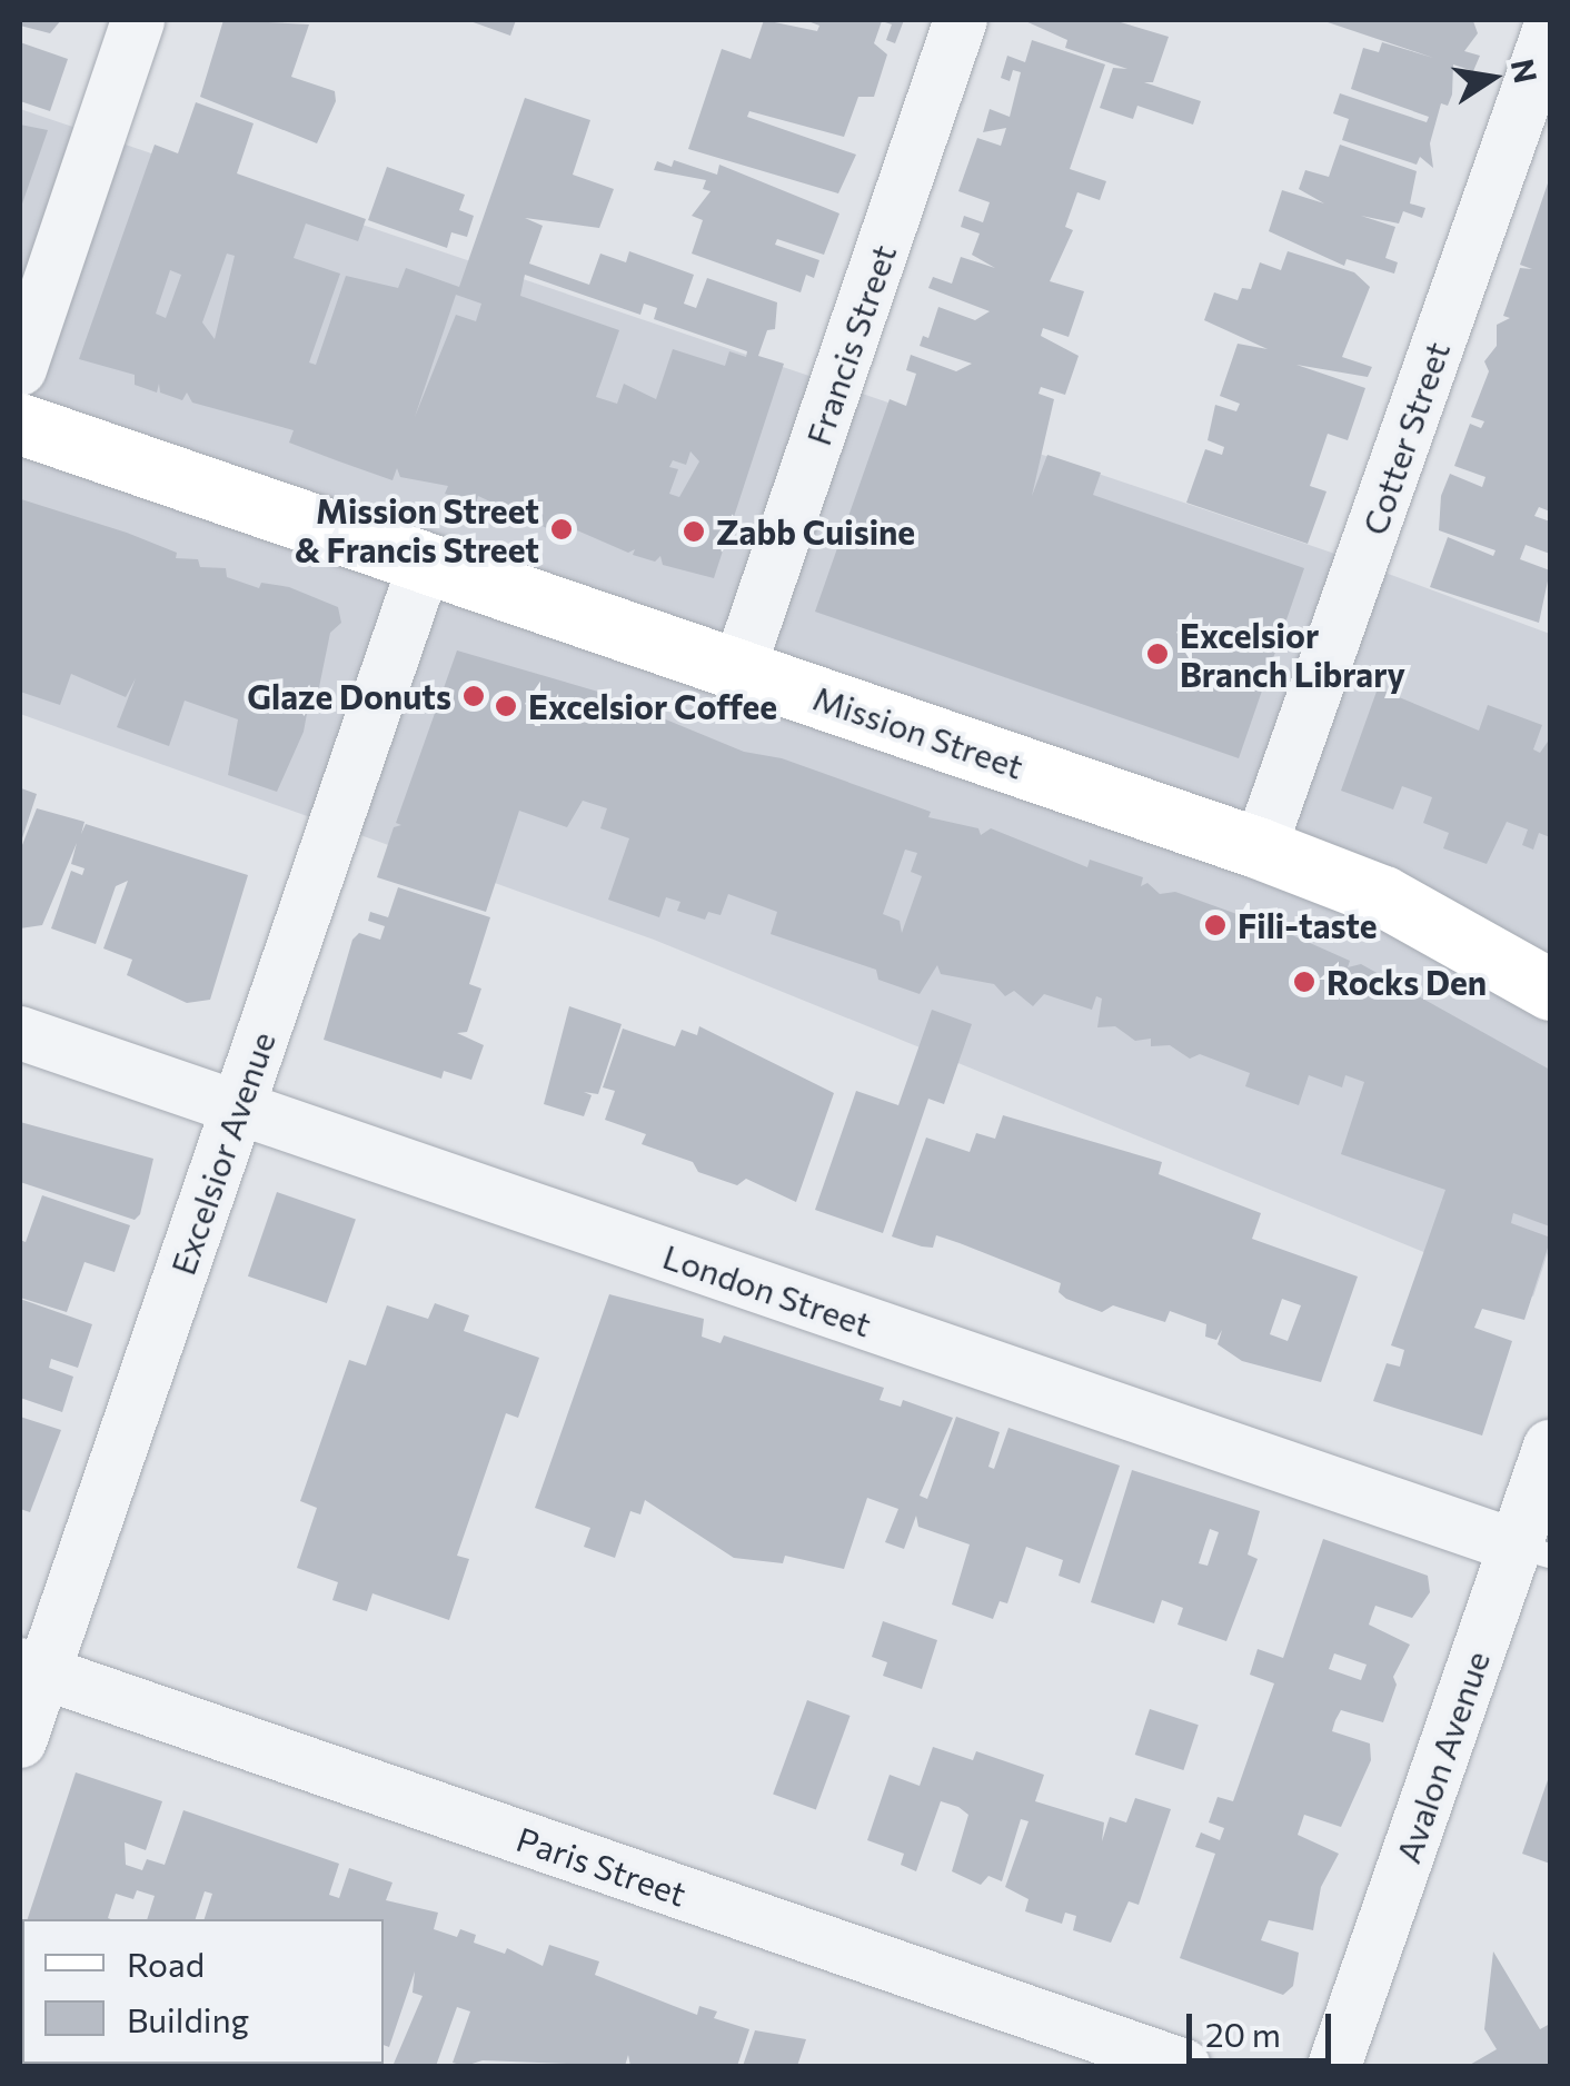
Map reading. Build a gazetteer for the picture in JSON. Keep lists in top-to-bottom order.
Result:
{
  "streets": {
    "main road": ["Mission Street"],
    "street": [
      "Francis Street",
      "Cotter Street",
      "Excelsior Avenue",
      "London Street",
      "Avalon Avenue",
      "Paris Street"
    ]
  },
  "crossings": [
    ["Francis Street", "Mission Street"],
    ["Cotter Street", "Mission Street"],
    ["Mission Street", "Excelsior Avenue"],
    ["Excelsior Avenue", "London Street"],
    ["Excelsior Avenue", "Paris Street"],
    ["London Street", "Avalon Avenue"]
  ],
  "places": [
    "Mission Street & Francis Street",
    "Zabb Cuisine",
    "Excelsior Branch Library",
    "Glaze Donuts",
    "Excelsior Coffee",
    "Fili-taste",
    "Rocks Den"
  ],
  "legend": ["Road", "Building"],
  "scale_bar": "20 m",
  "north": "right"
}
